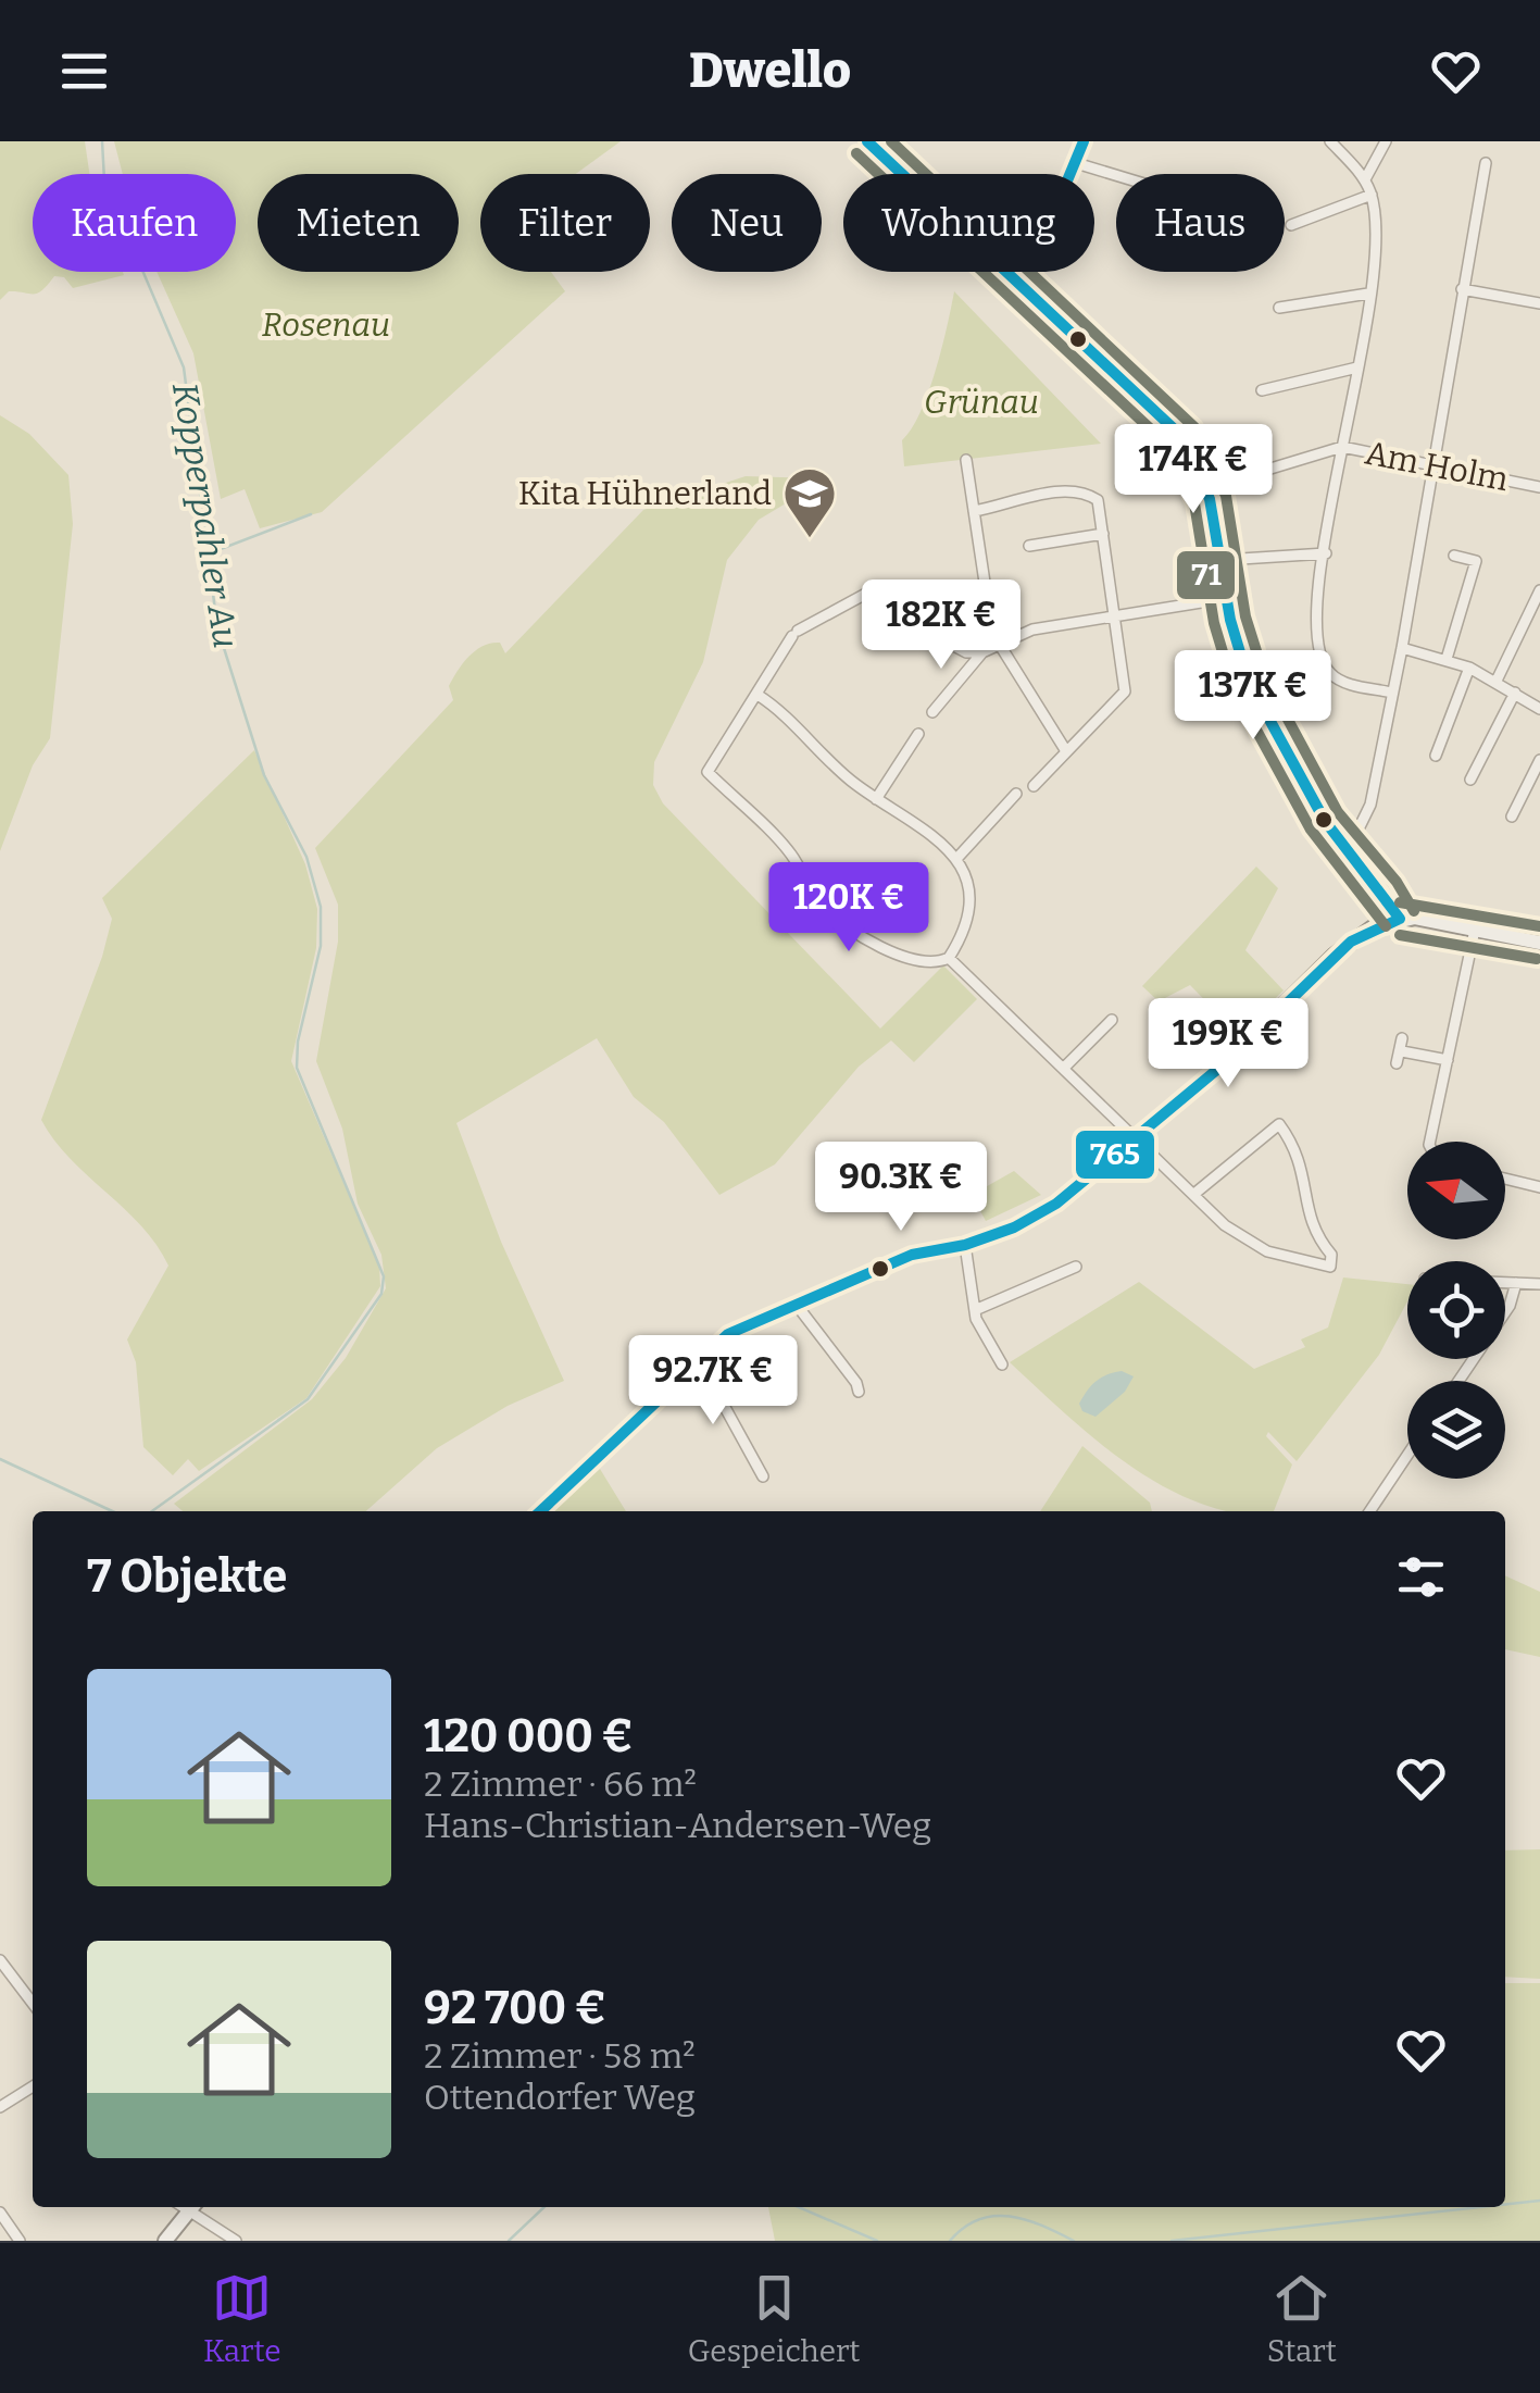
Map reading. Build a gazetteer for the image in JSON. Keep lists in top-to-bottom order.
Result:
{
  "streets": {
    "street": ["Am Holm"]
  },
  "water": ["Kopperpahler Au"],
  "parks": ["Rosenau", "Grünau"],
  "places": {
    "school or university": ["Kita Hühnerland"]
  },
  "lines": ["transit line 765", "transit line 71"],
  "north": "left",
  "page": {
    "header": "Dwello",
    "chip": [
      "Kaufen",
      "Mieten",
      "Filter",
      "Neu",
      "Wohnung",
      "Haus"
    ],
    "price": [
      "174K €",
      "182K €",
      "137K €",
      "120K €",
      "199K €",
      "90.3K €",
      "92.7K €"
    ],
    "heading": "7 Objekte",
    "list": [
      {
        "name": "120 000 €",
        "note": "2 Zimmer · 66 m² · Hans-Christian-Andersen-Weg"
      },
      {
        "name": "92 700 €",
        "note": "2 Zimmer · 58 m² · Ottendorfer Weg"
      }
    ],
    "tabs": ["Karte", "Gespeichert", "Start"]
  }
}
